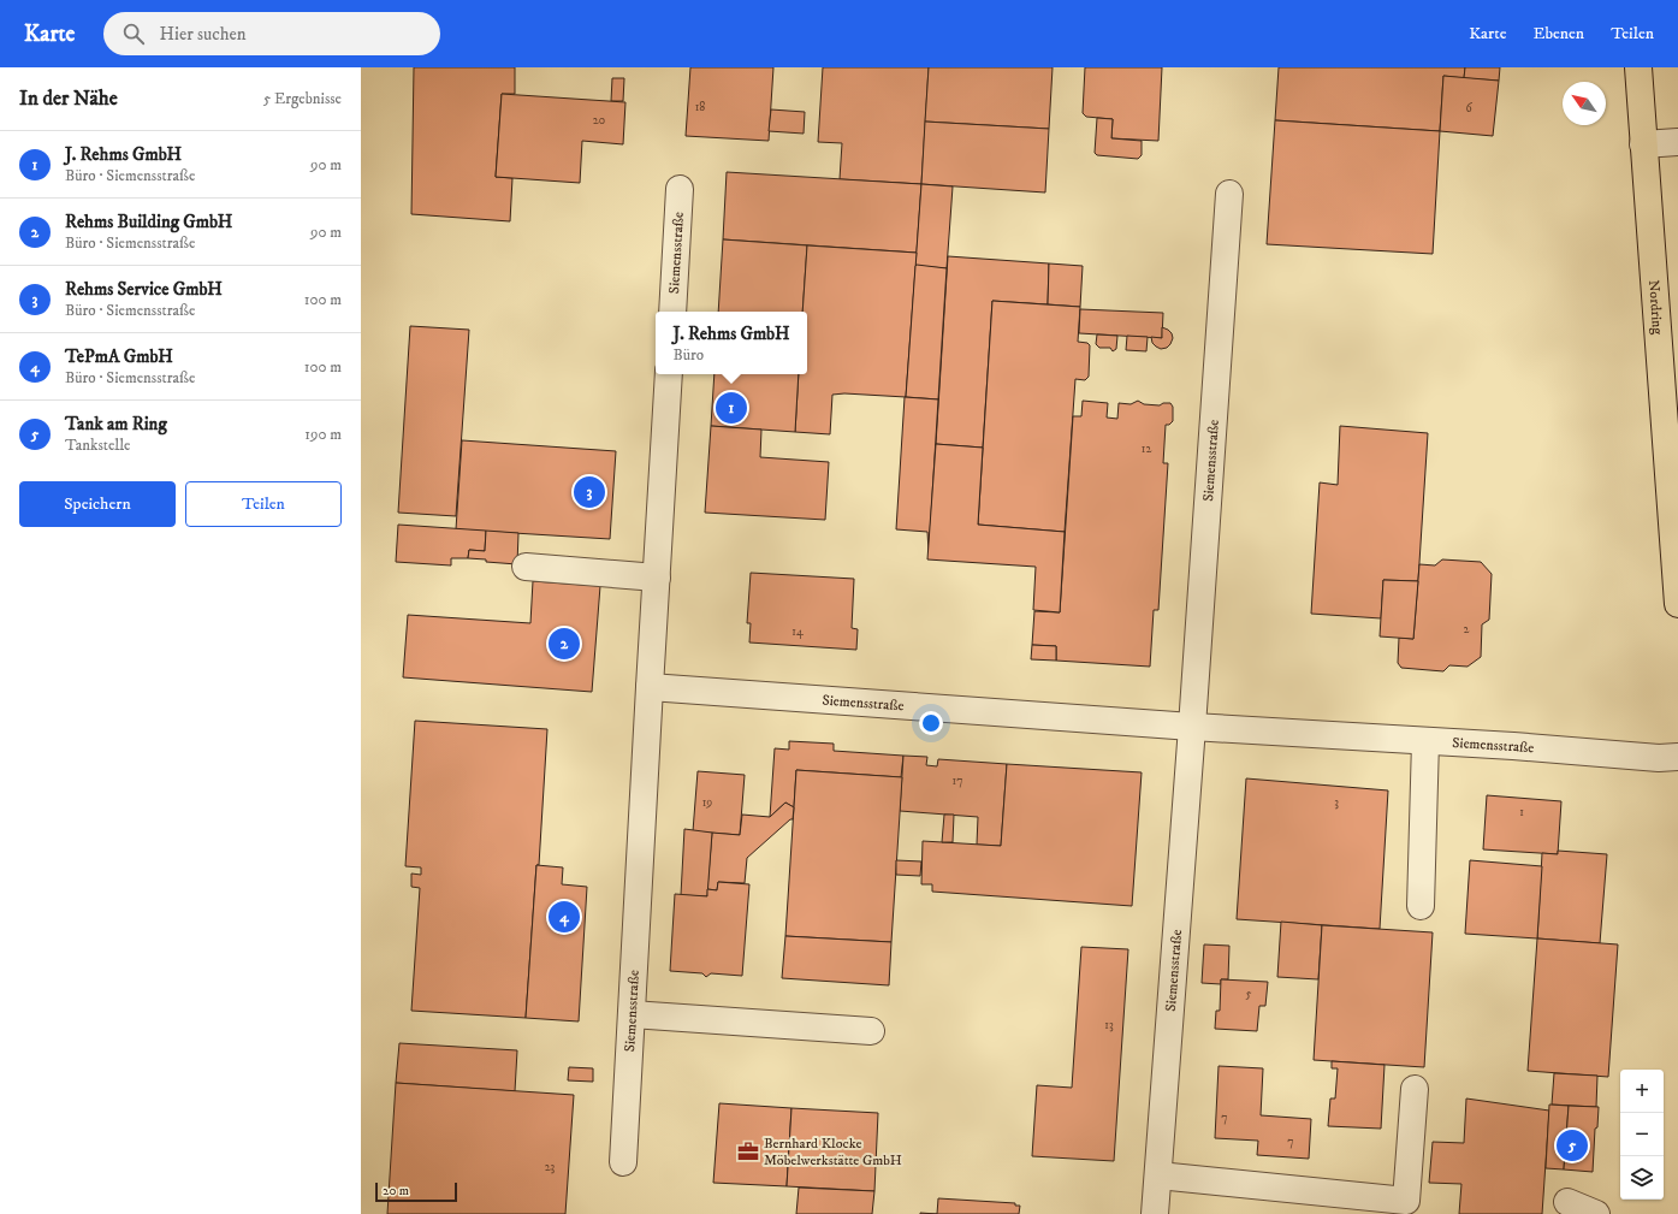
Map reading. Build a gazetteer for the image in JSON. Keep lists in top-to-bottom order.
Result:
{
  "streets": {
    "main road": ["Nordring"],
    "street": ["Siemensstraße"]
  },
  "places": {
    "office": ["Bernhard Klocke Möbelwerkstätte GmbH"]
  },
  "house_numbers": [
    "18",
    "6",
    "20",
    "12",
    "2",
    "14",
    "17",
    "19",
    "3",
    "1",
    "5",
    "13",
    "7",
    "7",
    "23"
  ],
  "scale_bar": "20 m",
  "north": "top left",
  "page": {
    "header": "Karte",
    "search": "Hier suchen",
    "nav": ["Karte", "Ebenen", "Teilen"],
    "heading": ["In der Nähe", "5 Ergebnisse"],
    "list": [
      {
        "mark": "1",
        "name": "J. Rehms GmbH",
        "note": "Büro · Siemensstraße",
        "value": "90 m"
      },
      {
        "mark": "2",
        "name": "Rehms Building GmbH",
        "note": "Büro · Siemensstraße",
        "value": "90 m"
      },
      {
        "mark": "3",
        "name": "Rehms Service GmbH",
        "note": "Büro · Siemensstraße",
        "value": "100 m"
      },
      {
        "mark": "4",
        "name": "TePmA GmbH",
        "note": "Büro · Siemensstraße",
        "value": "100 m"
      },
      {
        "mark": "5",
        "name": "Tank am Ring",
        "note": "Tankstelle",
        "value": "190 m"
      }
    ],
    "popup": ["J. Rehms GmbH", "Büro"],
    "pins": [
      "1",
      "3",
      "2",
      "4",
      "5"
    ],
    "buttons": ["Speichern", "Teilen"],
    "map_buttons": ["+", "−"],
    "scale": "20 m"
  }
}
